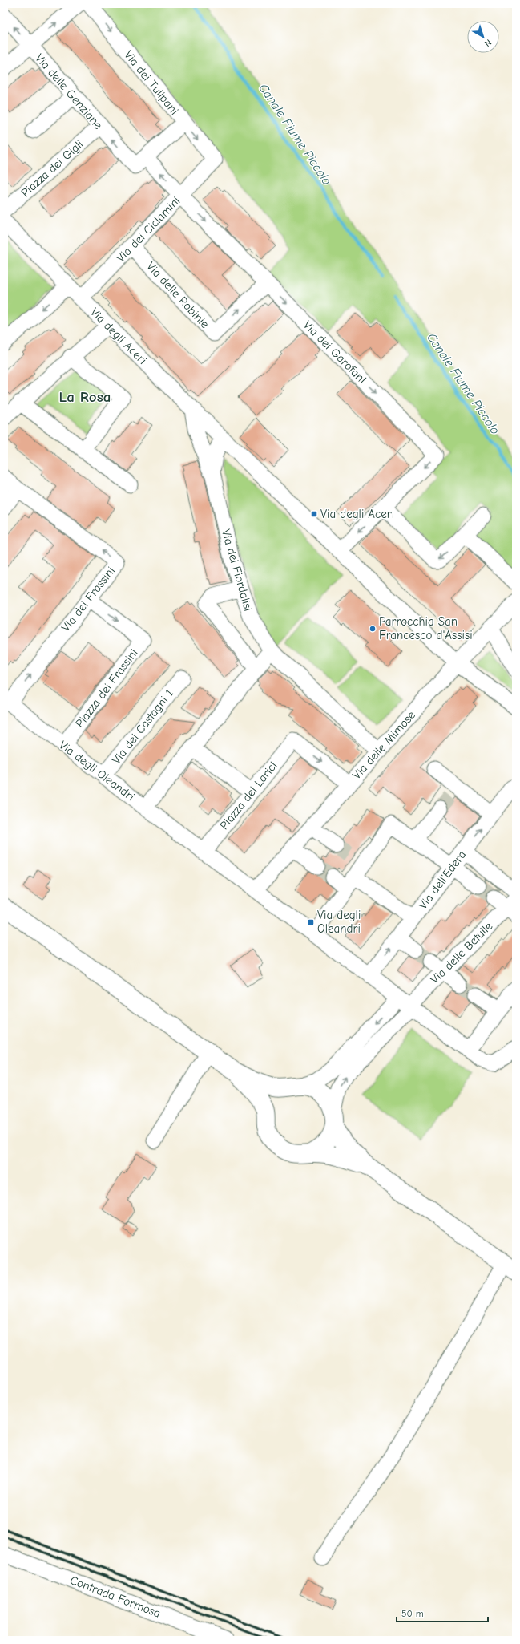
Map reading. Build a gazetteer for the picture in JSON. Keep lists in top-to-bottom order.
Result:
{
  "streets": {
    "street": [
      "Via dei Tulipani",
      "Via delle Genziane",
      "Piazza dei Gigli",
      "Via dei Ciclamini",
      "Via delle Robinie",
      "Via degli Aceri",
      "Via dei Garofani",
      "Via dei Fiordalisi",
      "Via dei Frassini",
      "Piazza dei Frassini",
      "Via dei Castagni 1",
      "Via delle Mimose",
      "Via degli Oleandri",
      "Piazza dei Larici",
      "Via dell'Edera",
      "Via delle Betulle",
      "Contrada Formosa"
    ]
  },
  "crossings": [
    ["Via dei Tulipani", "Via dei Ciclamini"],
    ["Via delle Genziane", "Piazza dei Gigli"],
    ["Via delle Genziane", "Via dei Ciclamini"],
    ["Via delle Genziane", "Via dei Garofani"],
    ["Via dei Ciclamini", "Via delle Robinie"],
    ["Via dei Ciclamini", "Via degli Aceri"],
    ["Via dei Ciclamini", "Via dei Garofani"],
    ["Via delle Robinie", "Via dei Garofani"],
    ["Via degli Aceri", "Via dei Fiordalisi"],
    ["Via degli Aceri", "Via delle Mimose"],
    ["Via dei Fiordalisi", "Via delle Mimose"],
    ["Via dei Frassini", "Piazza dei Frassini"],
    ["Via dei Frassini", "Via degli Oleandri"],
    ["Piazza dei Frassini", "Via degli Oleandri"],
    ["Via dei Castagni 1", "Via degli Oleandri"],
    ["Via delle Mimose", "Via degli Oleandri"],
    ["Via delle Mimose", "Piazza dei Larici"],
    ["Via degli Oleandri", "Piazza dei Larici"],
    ["Via degli Oleandri", "Via dell'Edera"],
    ["Via degli Oleandri", "Via delle Betulle"]
  ],
  "one_way": ["Via dei Tulipani", "Via delle Genziane", "Via dei Garofani"],
  "districts": ["La Rosa"],
  "water": ["Canale Fiume Piccolo"],
  "places": {
    "transit": ["Via degli Aceri", "Via degli Oleandri"],
    "other": ["Parrocchia San Francesco d'Assisi"]
  },
  "scale_bar": "50 m",
  "north": "bottom right"
}
